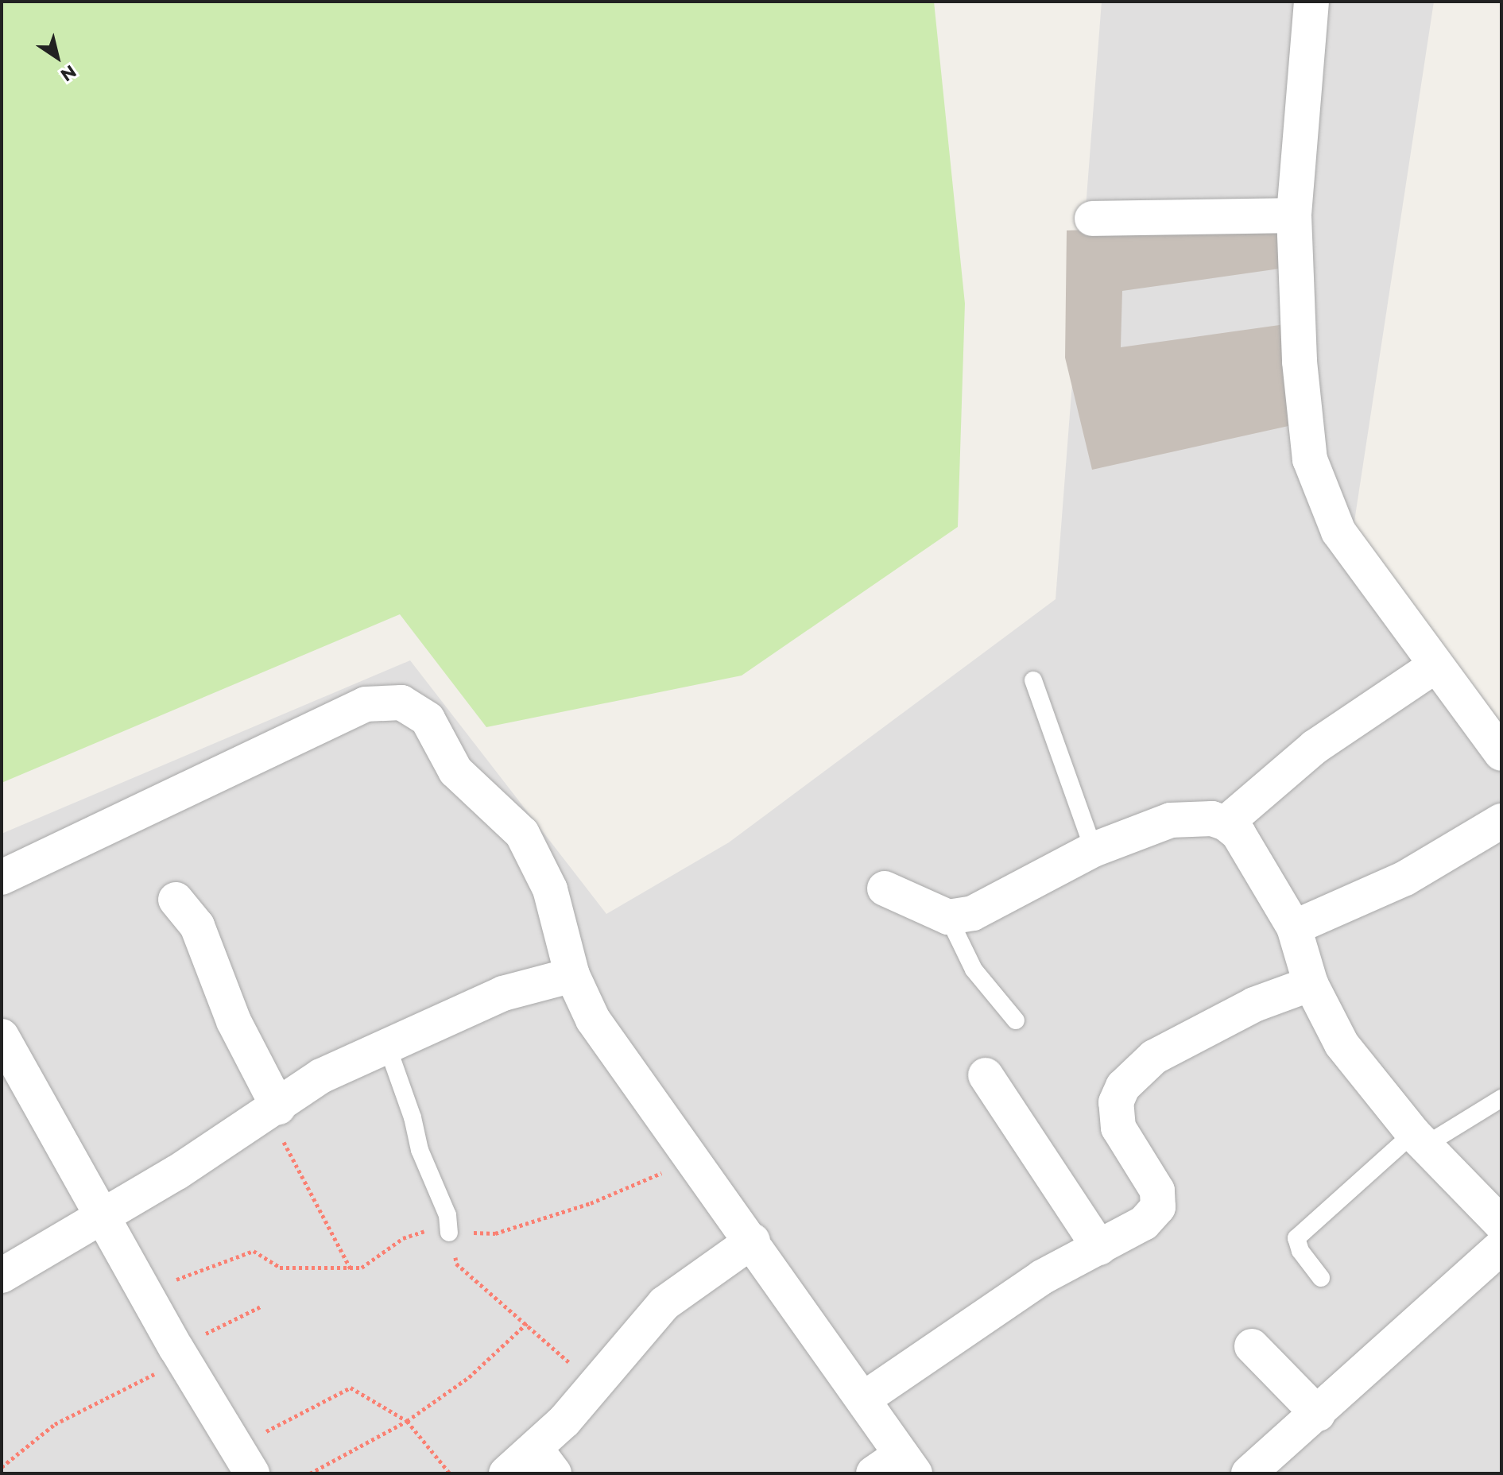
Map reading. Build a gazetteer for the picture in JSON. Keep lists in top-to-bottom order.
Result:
{
  "north": "bottom right"
}
